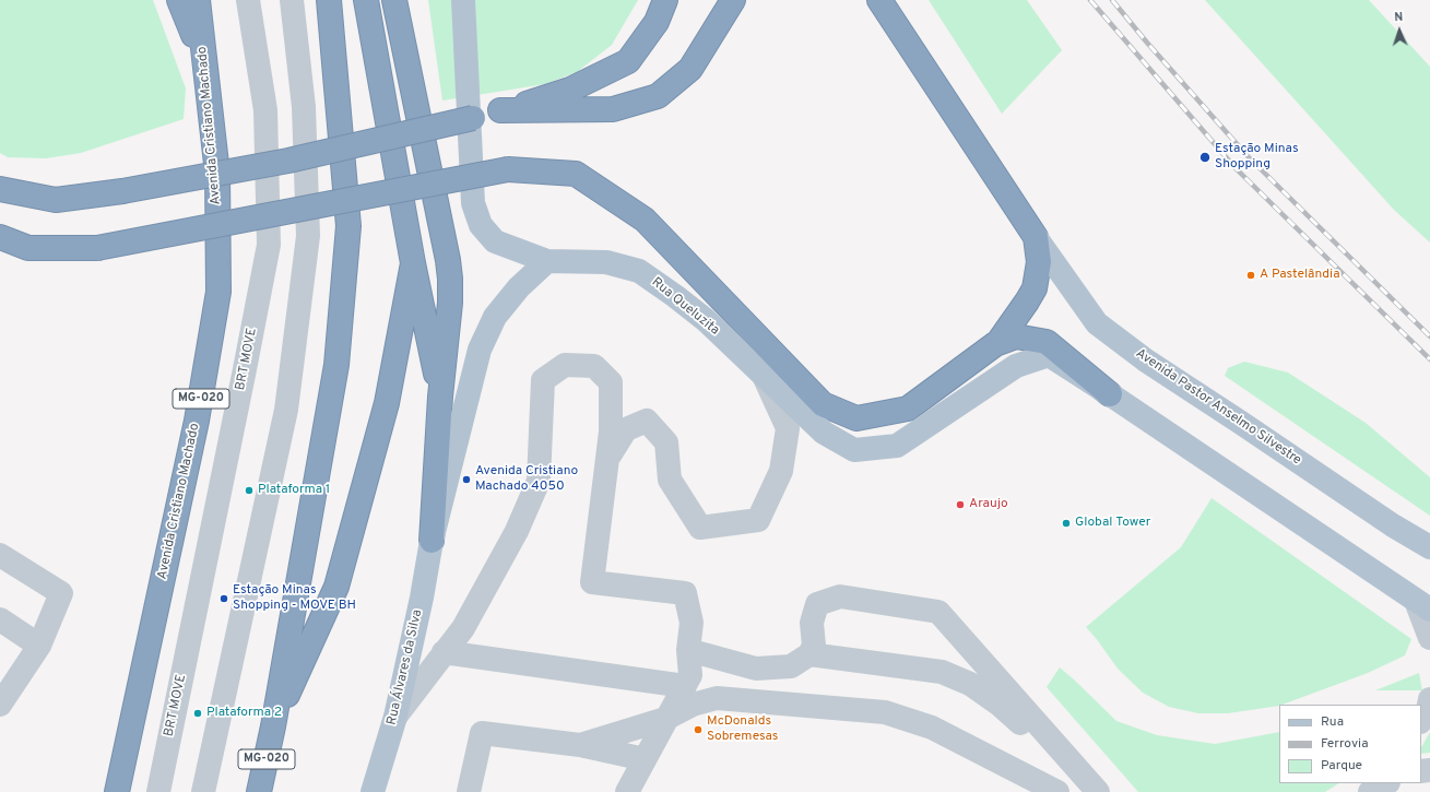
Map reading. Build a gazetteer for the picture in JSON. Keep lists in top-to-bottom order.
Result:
{
  "streets": {
    "highway": ["Avenida Cristiano Machado", "MG-020"],
    "main road": ["Rua Queluzita", "Avenida Pastor Anselmo Silvestre", "Rua Álvares da Silva"],
    "street": ["BRT MOVE"]
  },
  "places": [
    "Estação Minas Shopping",
    "A Pastelândia",
    "Avenida Cristiano Machado 4050",
    "Plataforma 1",
    "Araujo",
    "Global Tower",
    "Estação Minas Shopping - MOVE BH",
    "Plataforma 2",
    "McDonalds Sobremesas"
  ],
  "legend": ["Rua", "Ferrovia", "Parque"],
  "north": "top"
}
